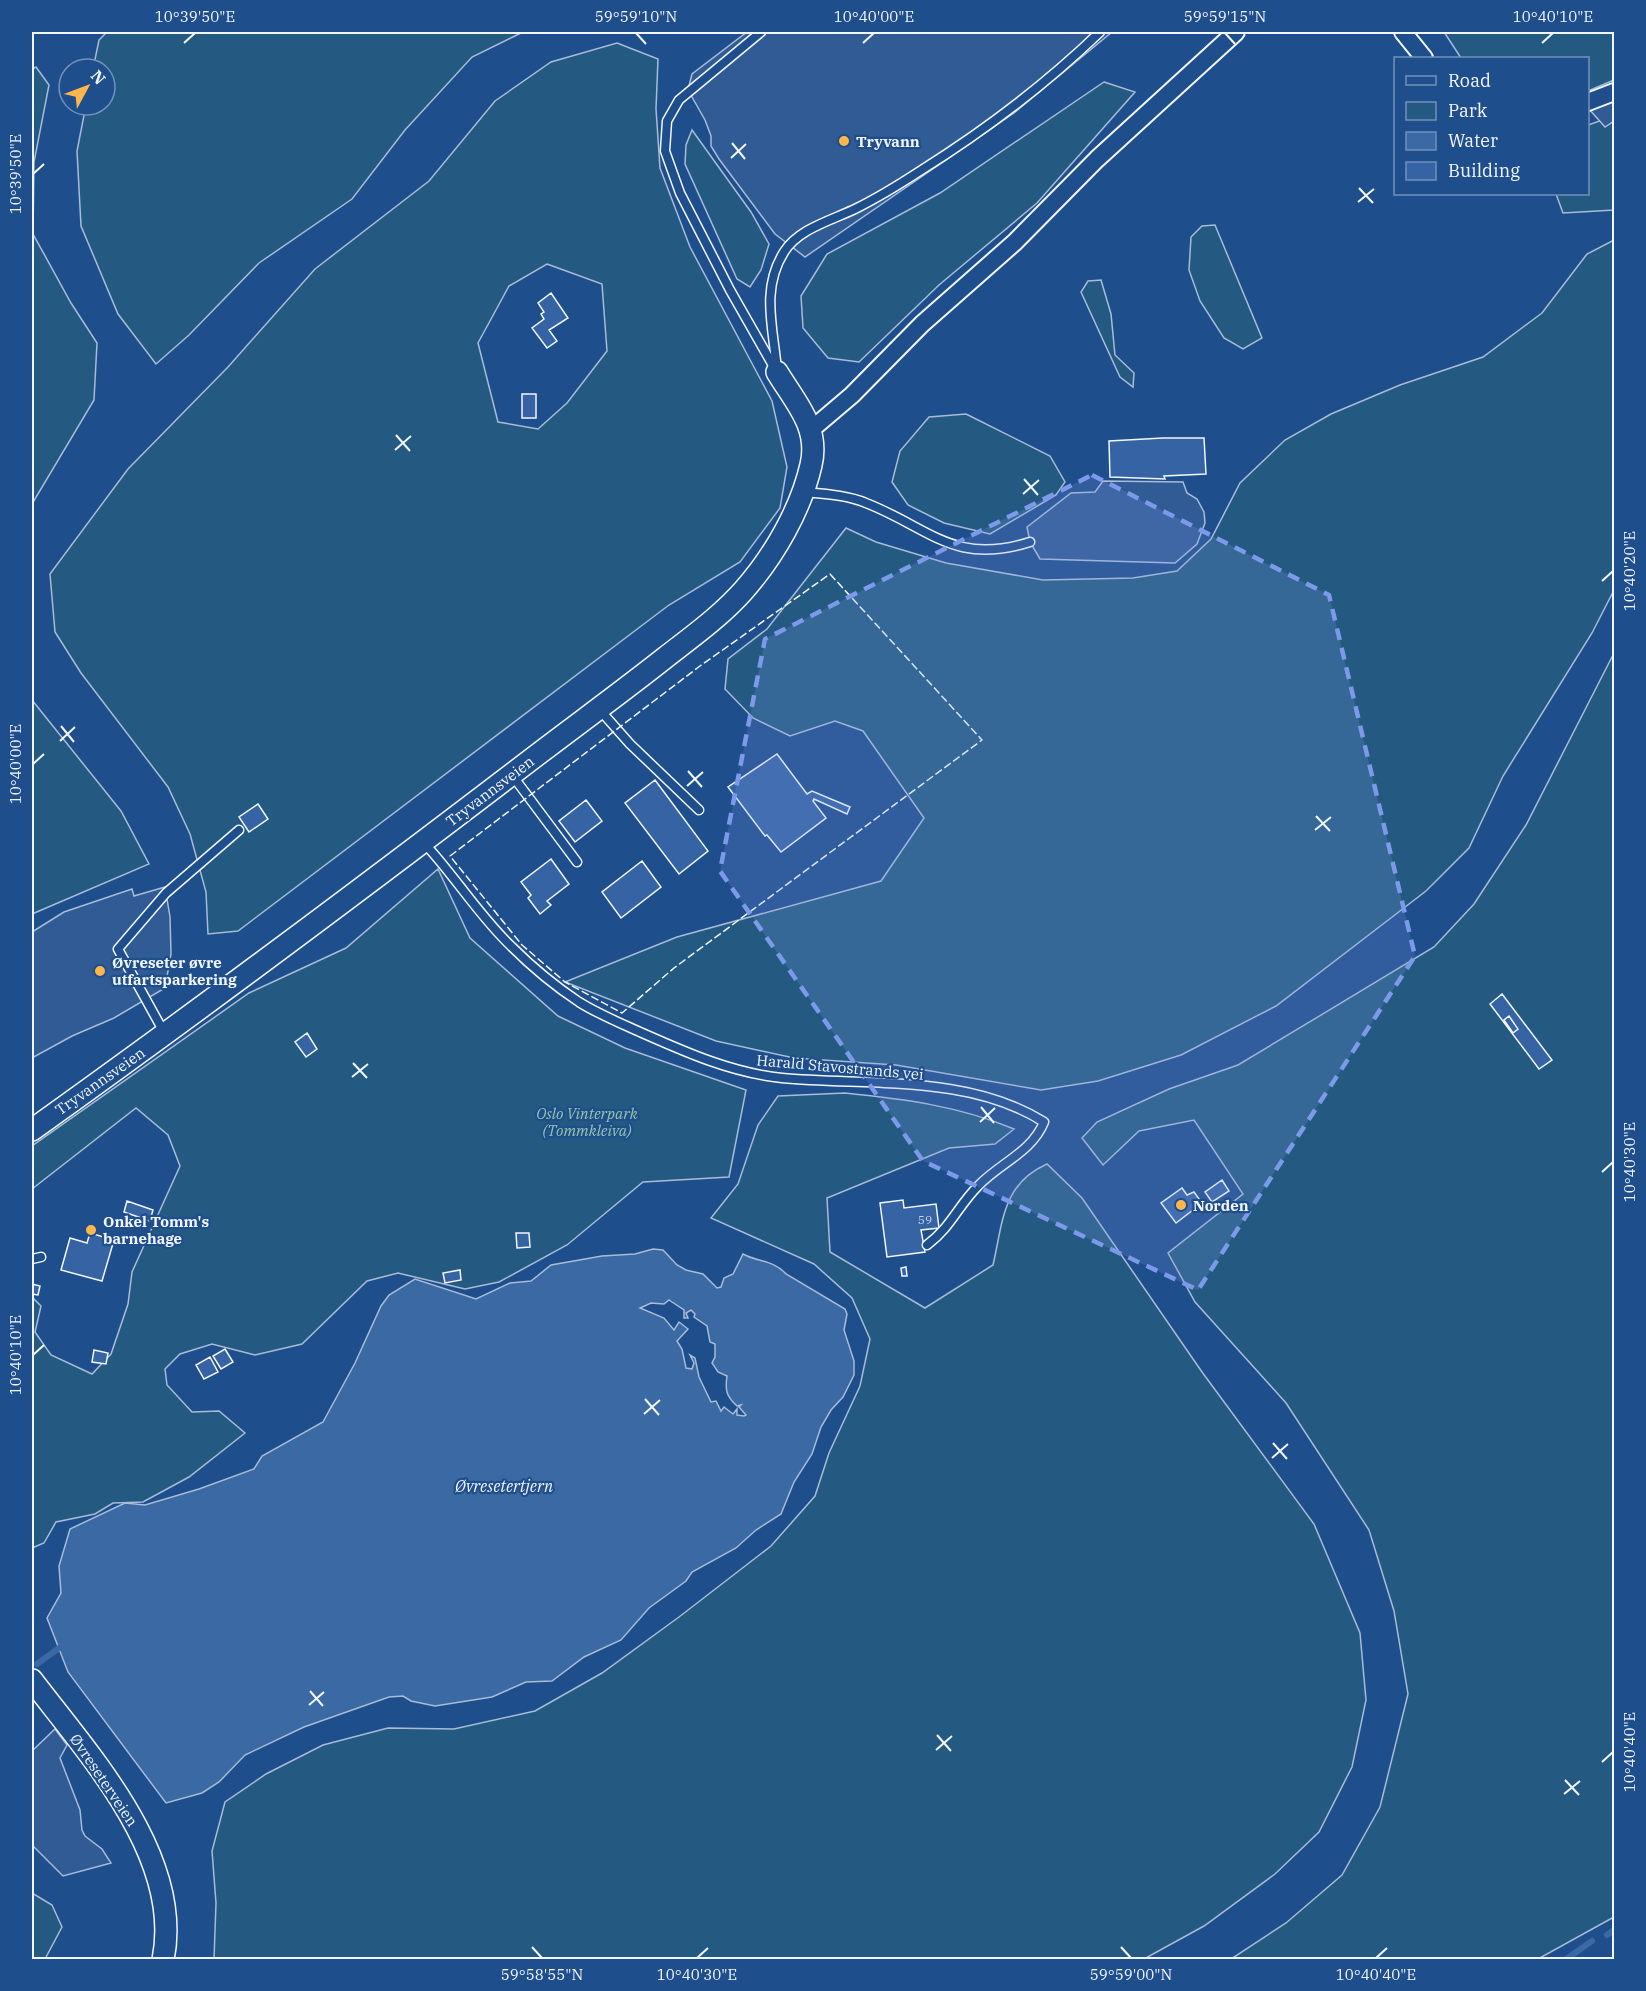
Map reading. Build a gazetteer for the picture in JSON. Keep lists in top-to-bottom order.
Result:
{
  "streets": {
    "street": ["Tryvannsveien", "Øvreseterveien"],
    "lane": ["Harald Stavostrands vei"]
  },
  "crossings": [
    ["Tryvannsveien", "Harald Stavostrands vei"]
  ],
  "water": ["Øvresetertjern"],
  "parks": ["Oslo Vinterpark (Tommkleiva)"],
  "places": [
    "Tryvann",
    "Øvreseter øvre utfartsparkering",
    "Norden",
    "Onkel Tomm's barnehage"
  ],
  "house_numbers": ["59"],
  "legend": [
    "Road",
    "Park",
    "Water",
    "Building"
  ],
  "north": "top right",
  "coordinates": [
    "10°39'50\"E",
    "59°59'10\"N",
    "10°40'00\"E",
    "59°59'15\"N",
    "10°40'10\"E",
    "10°40'20\"E",
    "10°40'30\"E",
    "10°40'40\"E",
    "59°58'55\"N",
    "59°59'00\"N"
  ]
}
